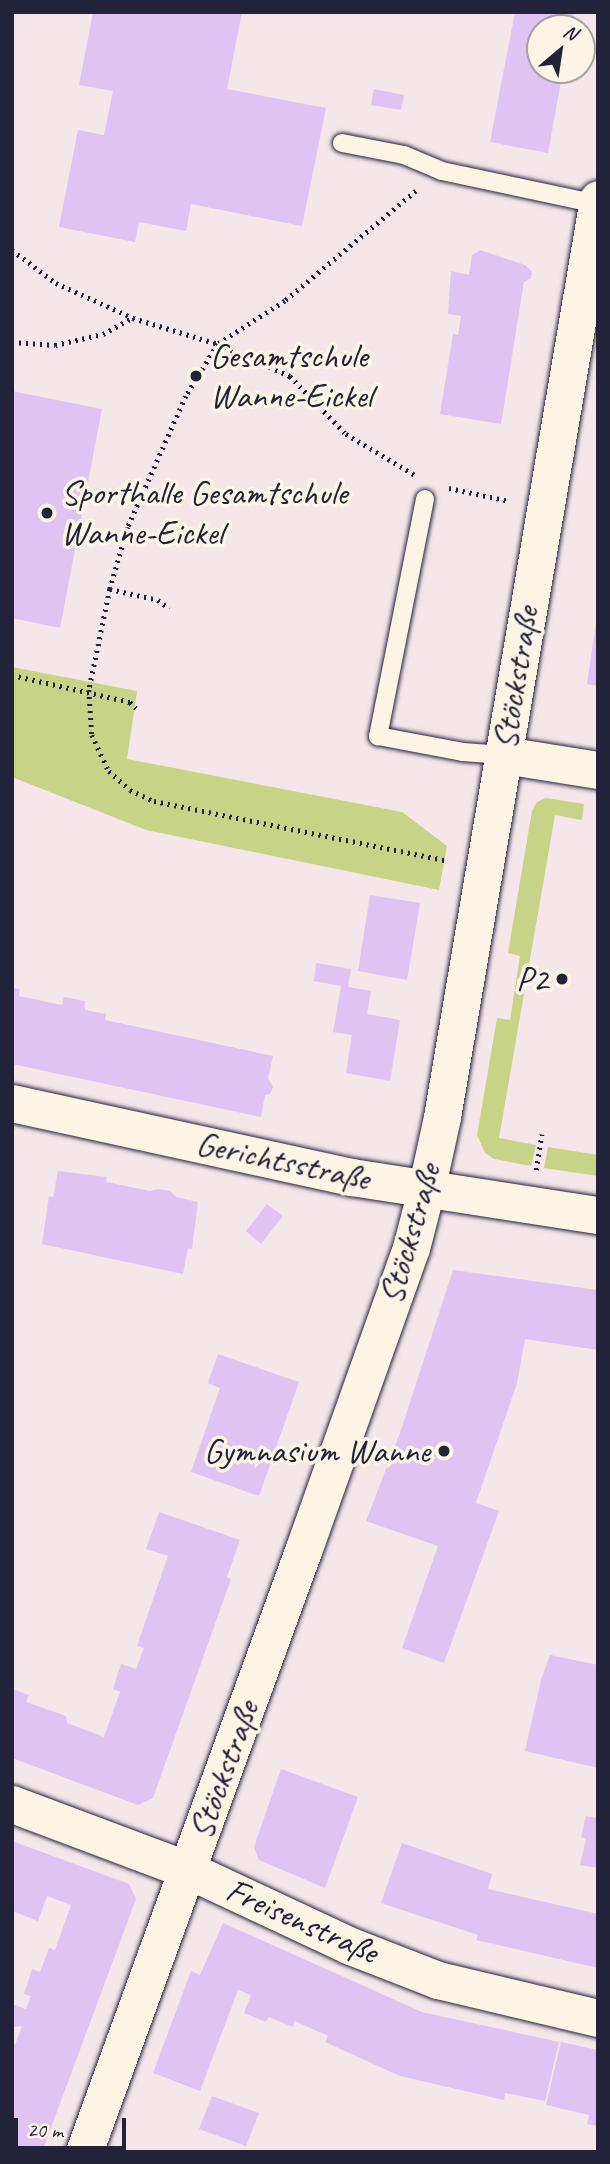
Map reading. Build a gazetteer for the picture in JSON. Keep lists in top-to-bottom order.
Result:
{
  "streets": {
    "street": ["Stöckstraße", "Gerichtsstraße", "Freisenstraße"]
  },
  "crossings": [
    ["Stöckstraße", "Gerichtsstraße"],
    ["Stöckstraße", "Freisenstraße"]
  ],
  "places": [
    "Gesamtschule Wanne-Eickel",
    "Sporthalle Gesamtschule Wanne-Eickel",
    "P2",
    "Gymnasium Wanne"
  ],
  "scale_bar": "20 m",
  "north": "top right"
}
